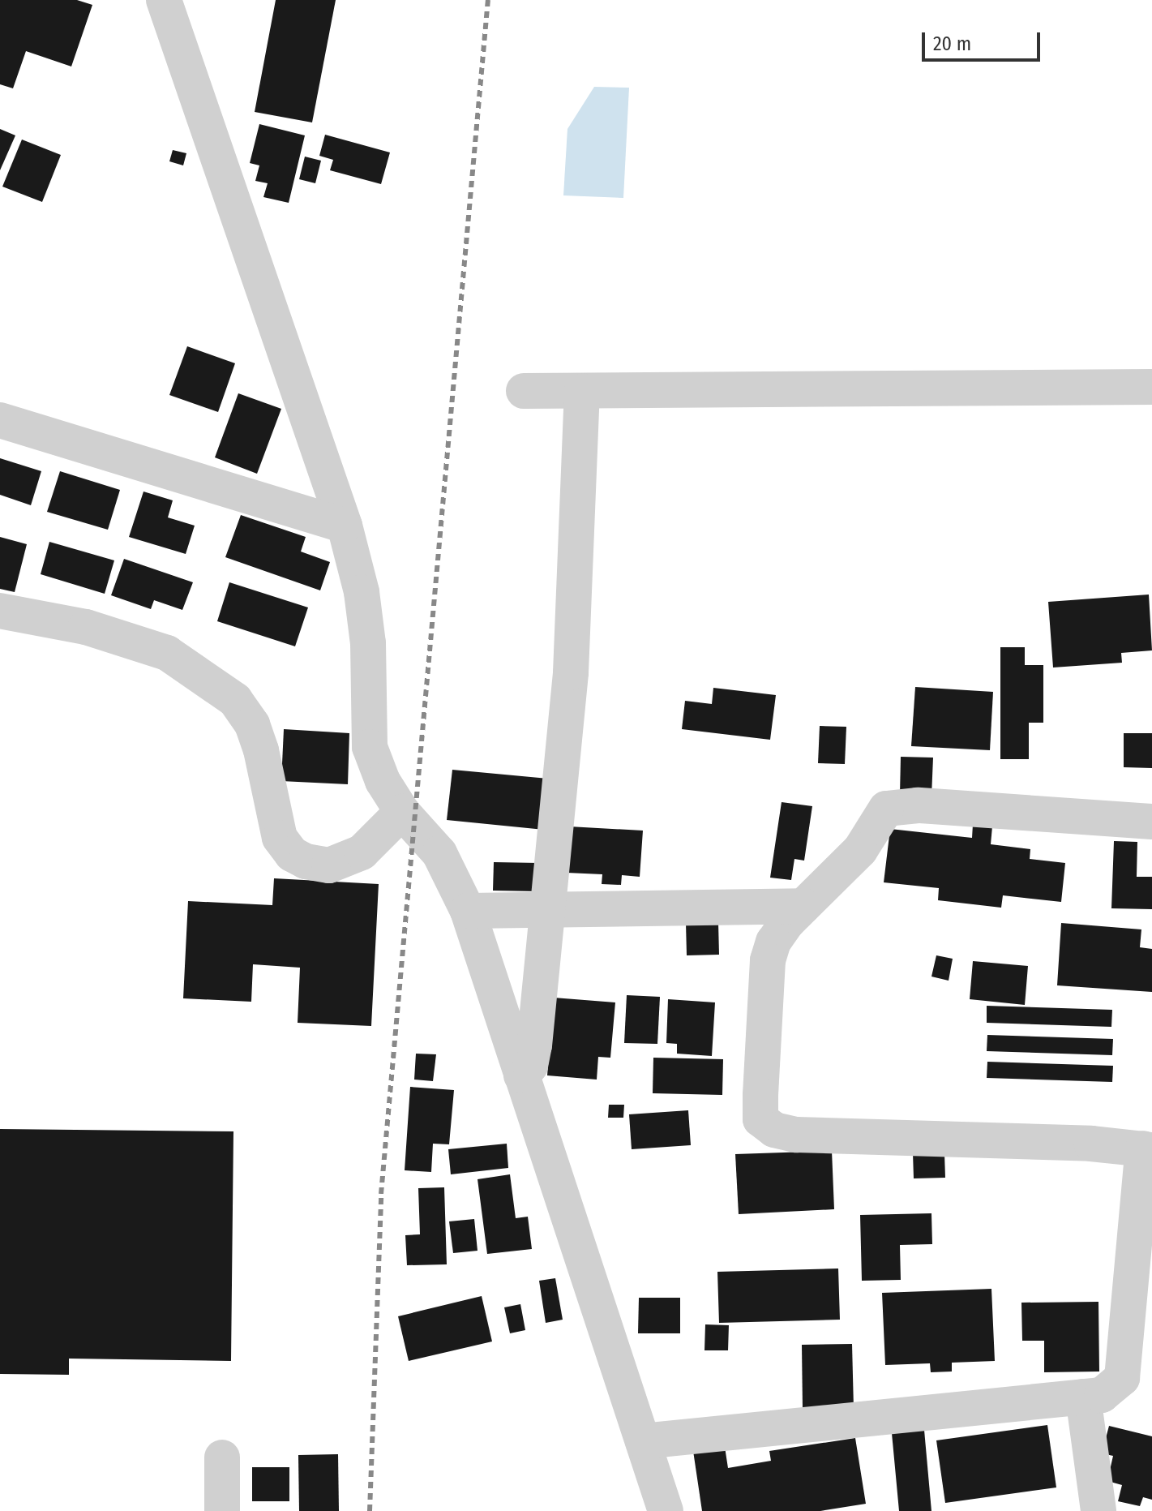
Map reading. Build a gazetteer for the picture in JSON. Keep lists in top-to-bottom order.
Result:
{
  "scale_bar": "20 m"
}
